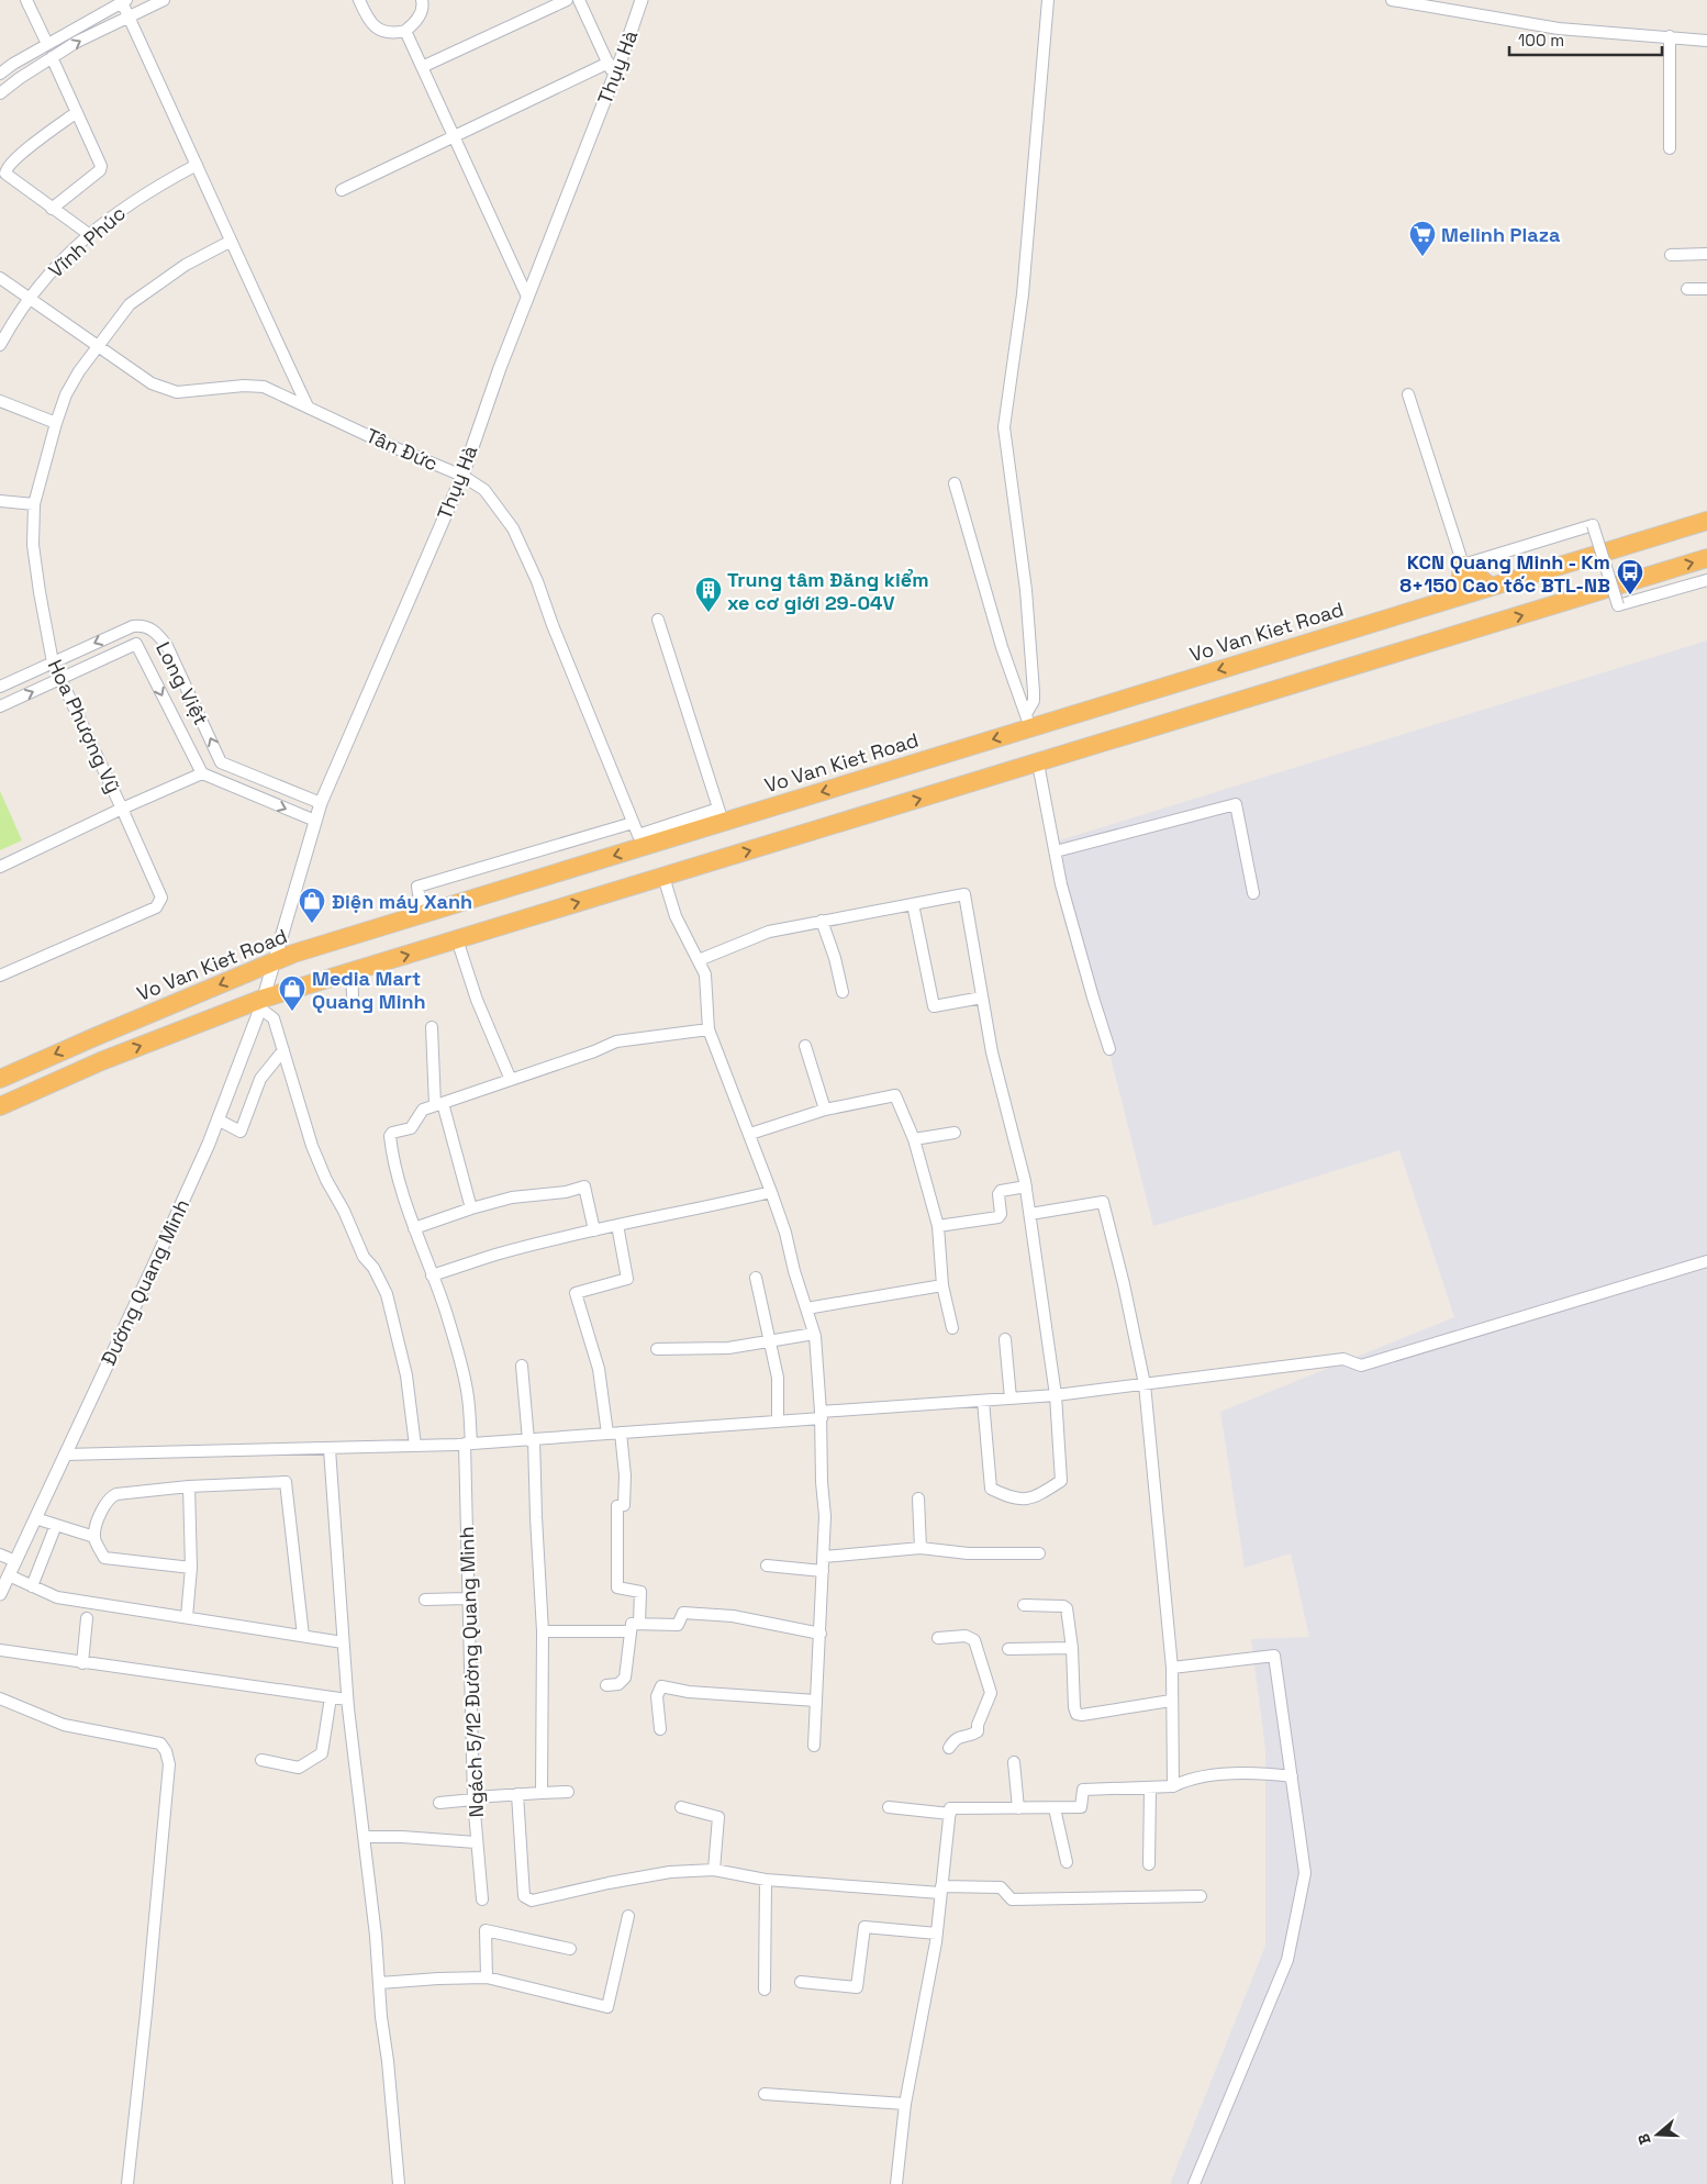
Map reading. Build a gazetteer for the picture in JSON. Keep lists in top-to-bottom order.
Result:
{
  "streets": {
    "highway": ["Vo Van Kiet Road"],
    "street": [
      "Thụy Hà",
      "Vĩnh Phúc",
      "Tân Đức",
      "Long Việt",
      "Hoa Phượng Vỹ",
      "Đường Quang Minh",
      "Ngách 5/12 Đường Quang Minh"
    ]
  },
  "crossings": [
    ["Thụy Hà", "Tân Đức"],
    ["Thụy Hà", "Vo Van Kiet Road"],
    ["Thụy Hà", "Long Việt"],
    ["Thụy Hà", "Đường Quang Minh"],
    ["Vĩnh Phúc", "Tân Đức"],
    ["Tân Đức", "Vo Van Kiet Road"],
    ["Tân Đức", "Hoa Phượng Vỹ"],
    ["Vo Van Kiet Road", "Đường Quang Minh"],
    ["Long Việt", "Hoa Phượng Vỹ"]
  ],
  "places": {
    "supermarket": ["Melinh Plaza"],
    "bus stop": ["KCN Quang Minh - Km 8+150 Cao tốc BTL-NB"],
    "building": ["Trung tâm Đăng kiểm xe cơ giới 29-04V"],
    "shop": ["Điện máy Xanh", "Media Mart Quang Minh"]
  },
  "scale_bar": "100 m",
  "north": "left"
}
